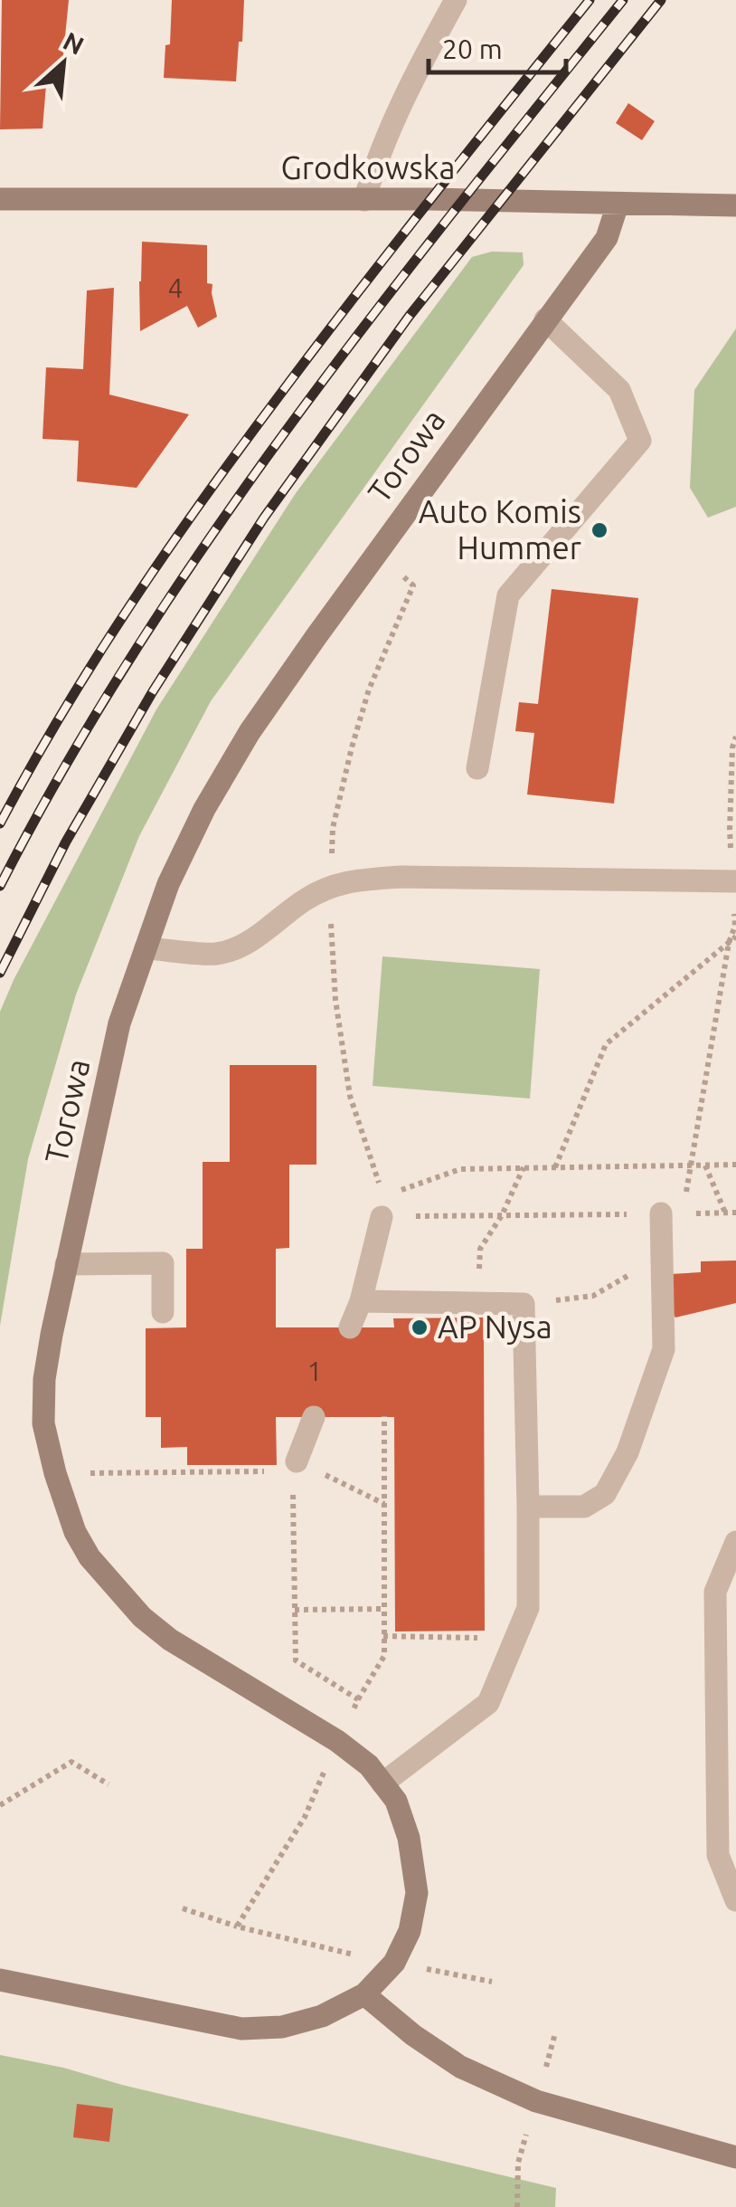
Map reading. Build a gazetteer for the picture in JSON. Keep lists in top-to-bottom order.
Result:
{
  "streets": {
    "street": ["Grodkowska", "Torowa"]
  },
  "crossings": [
    ["Grodkowska", "Torowa"]
  ],
  "places": ["Auto Komis Hummer", "AP Nysa"],
  "house_numbers": ["4", "1"],
  "scale_bar": "20 m",
  "north": "top right"
}
